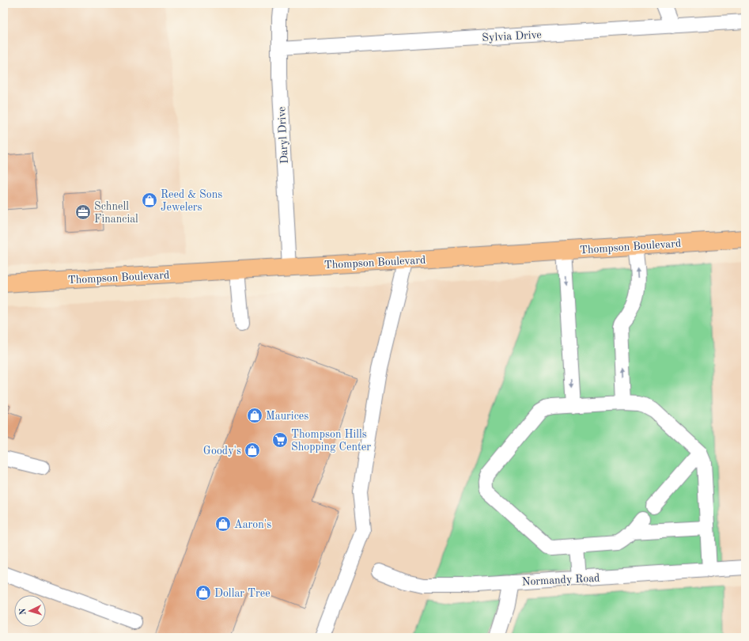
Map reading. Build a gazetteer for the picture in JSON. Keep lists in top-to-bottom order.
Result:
{
  "streets": {
    "main road": ["Thompson Boulevard"],
    "street": ["Sylvia Drive", "Daryl Drive", "Normandy Road"]
  },
  "crossings": [
    ["Sylvia Drive", "Daryl Drive"],
    ["Daryl Drive", "Thompson Boulevard"]
  ],
  "places": {
    "shop": [
      "Reed & Sons Jewelers",
      "Maurices",
      "Goody's",
      "Aaron's",
      "Dollar Tree"
    ],
    "office": ["Schnell Financial"],
    "supermarket": ["Thompson Hills Shopping Center"]
  },
  "north": "left"
}
